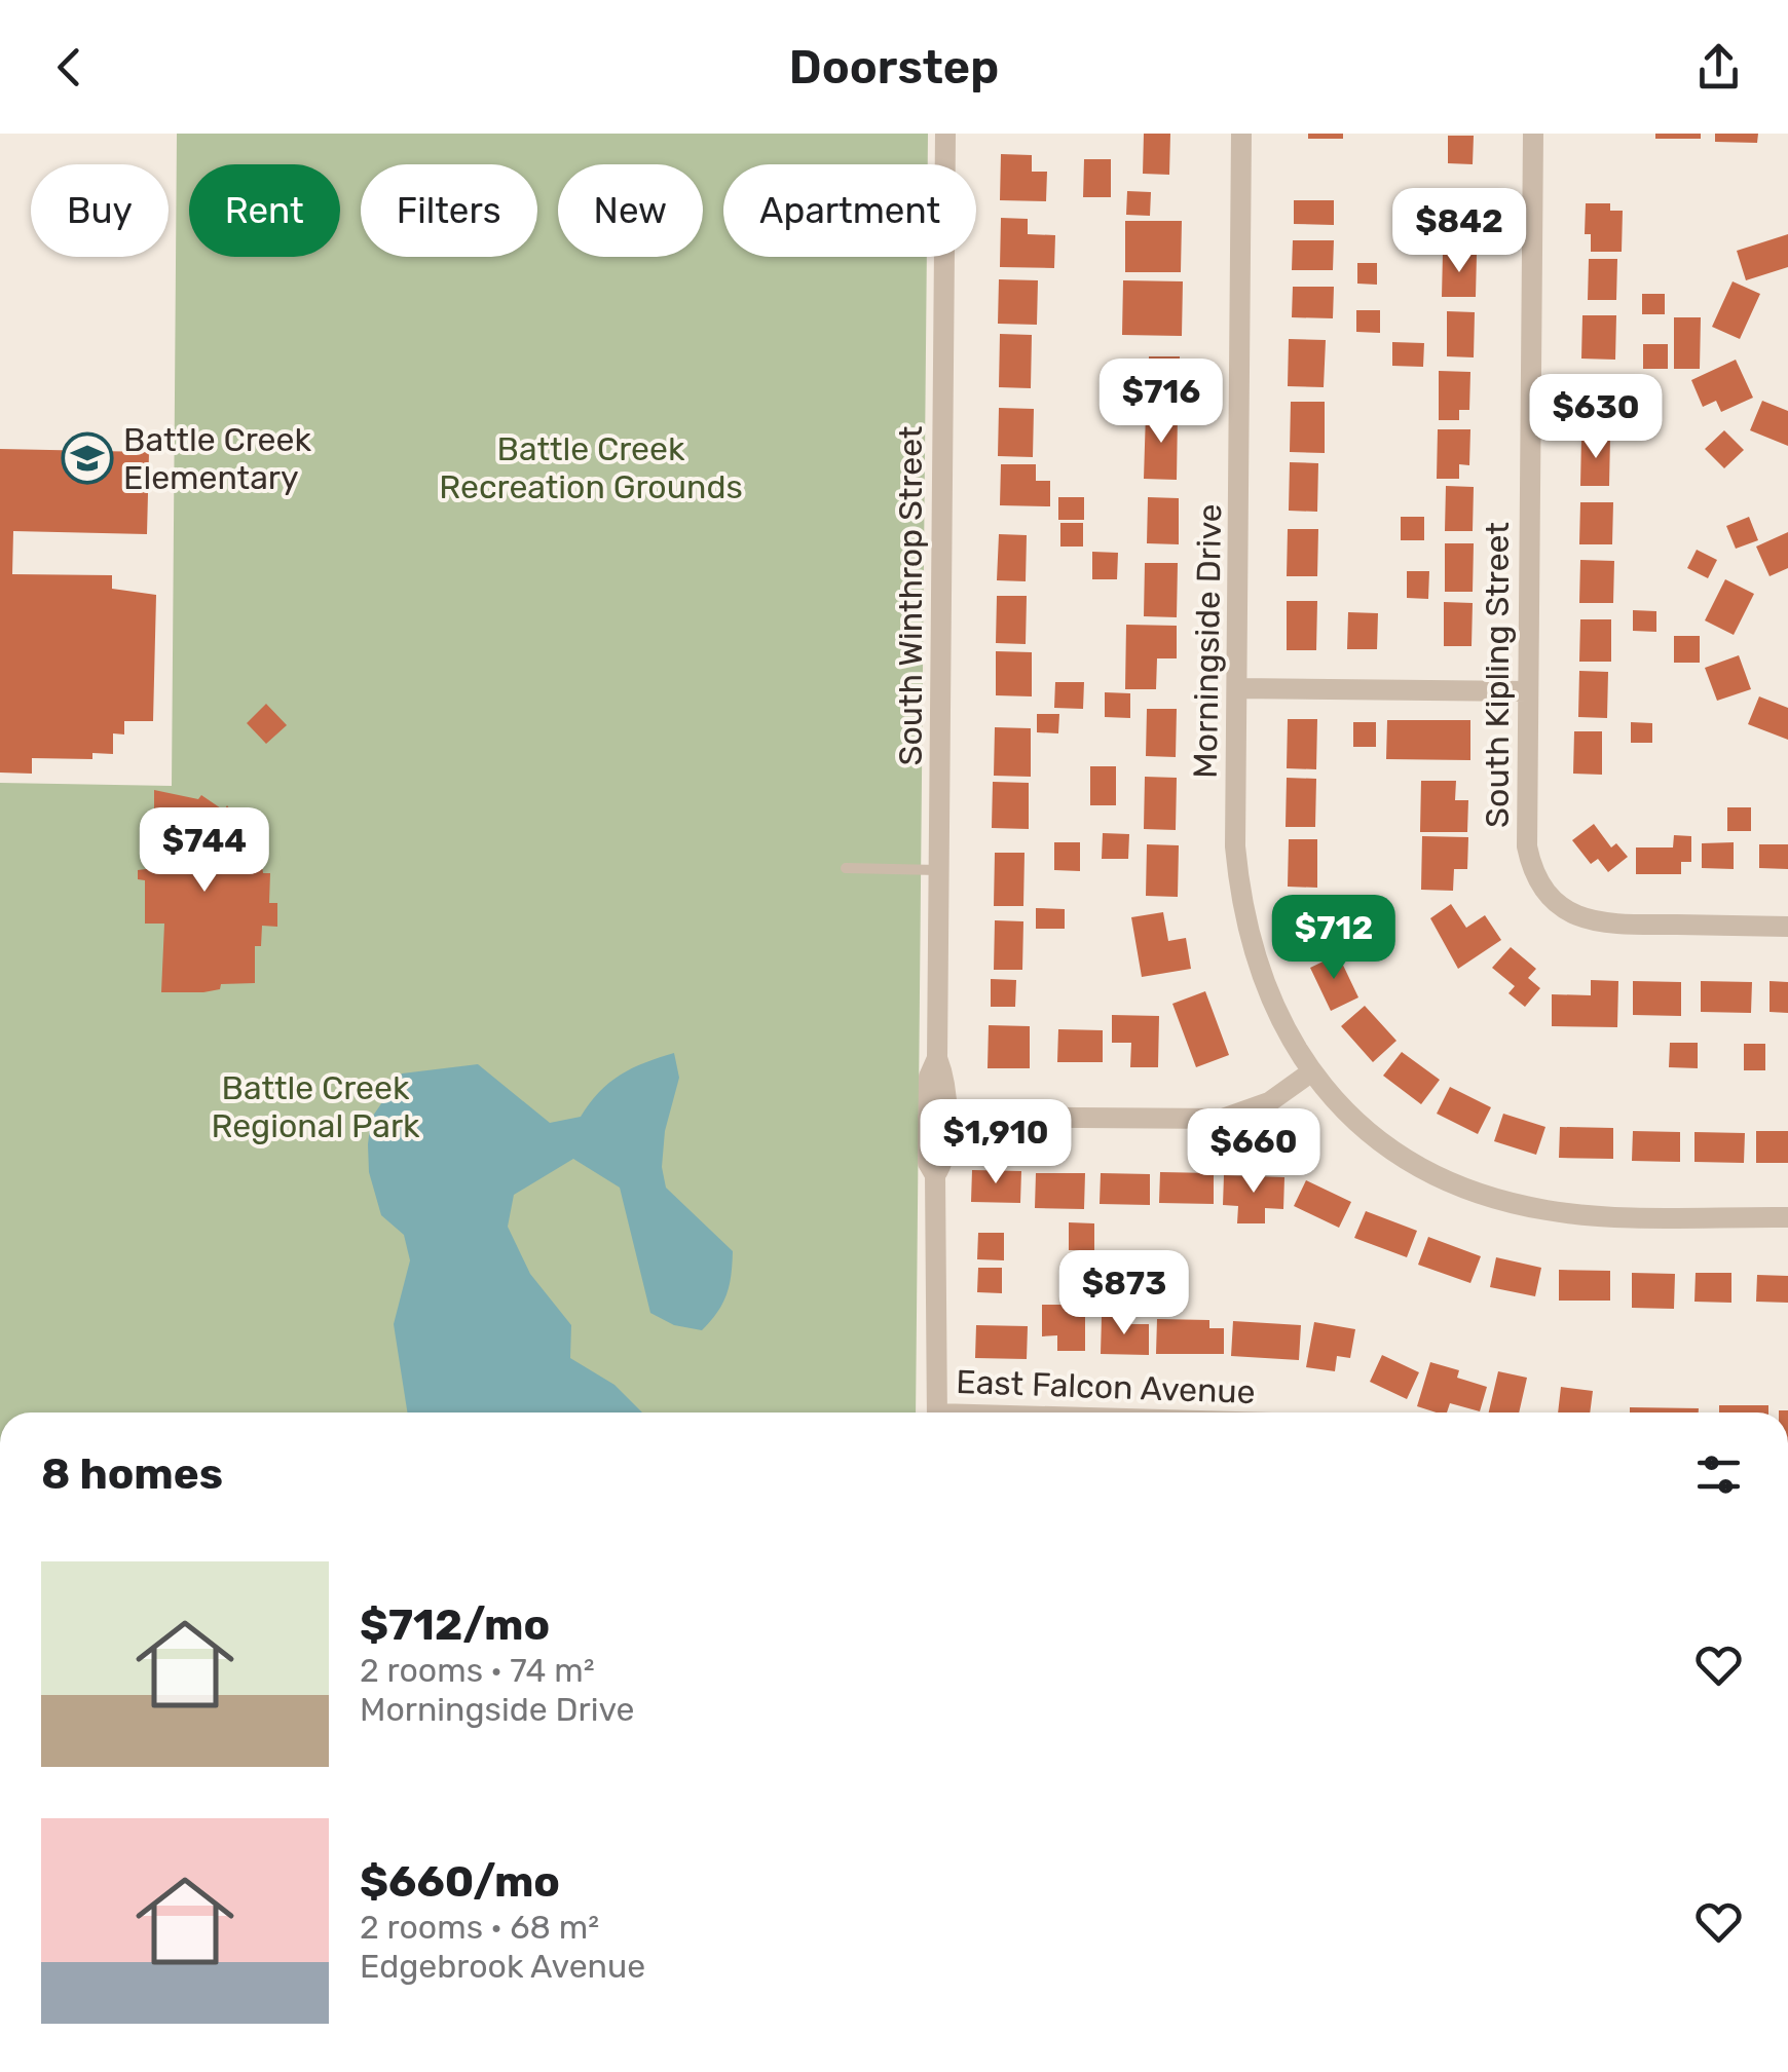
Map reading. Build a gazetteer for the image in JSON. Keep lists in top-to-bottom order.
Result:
{
  "streets": {
    "street": ["South Winthrop Street", "Morningside Drive", "South Kipling Street"]
  },
  "parks": ["Battle Creek Recreation Grounds", "Battle Creek Regional Park"],
  "places": {
    "school or university": ["Battle Creek Elementary"]
  },
  "page": {
    "header": "Doorstep",
    "chip": [
      "Buy",
      "Rent",
      "Filters",
      "New",
      "Apartment"
    ],
    "price": [
      "$842",
      "$716",
      "$630",
      "$744",
      "$712",
      "$1,910",
      "$660",
      "$873"
    ],
    "heading": "8 homes",
    "list": [
      {
        "name": "$712/mo",
        "note": "2 rooms · 74 m² · Morningside Drive"
      },
      {
        "name": "$660/mo",
        "note": "2 rooms · 68 m² · Edgebrook Avenue"
      }
    ]
  }
}
